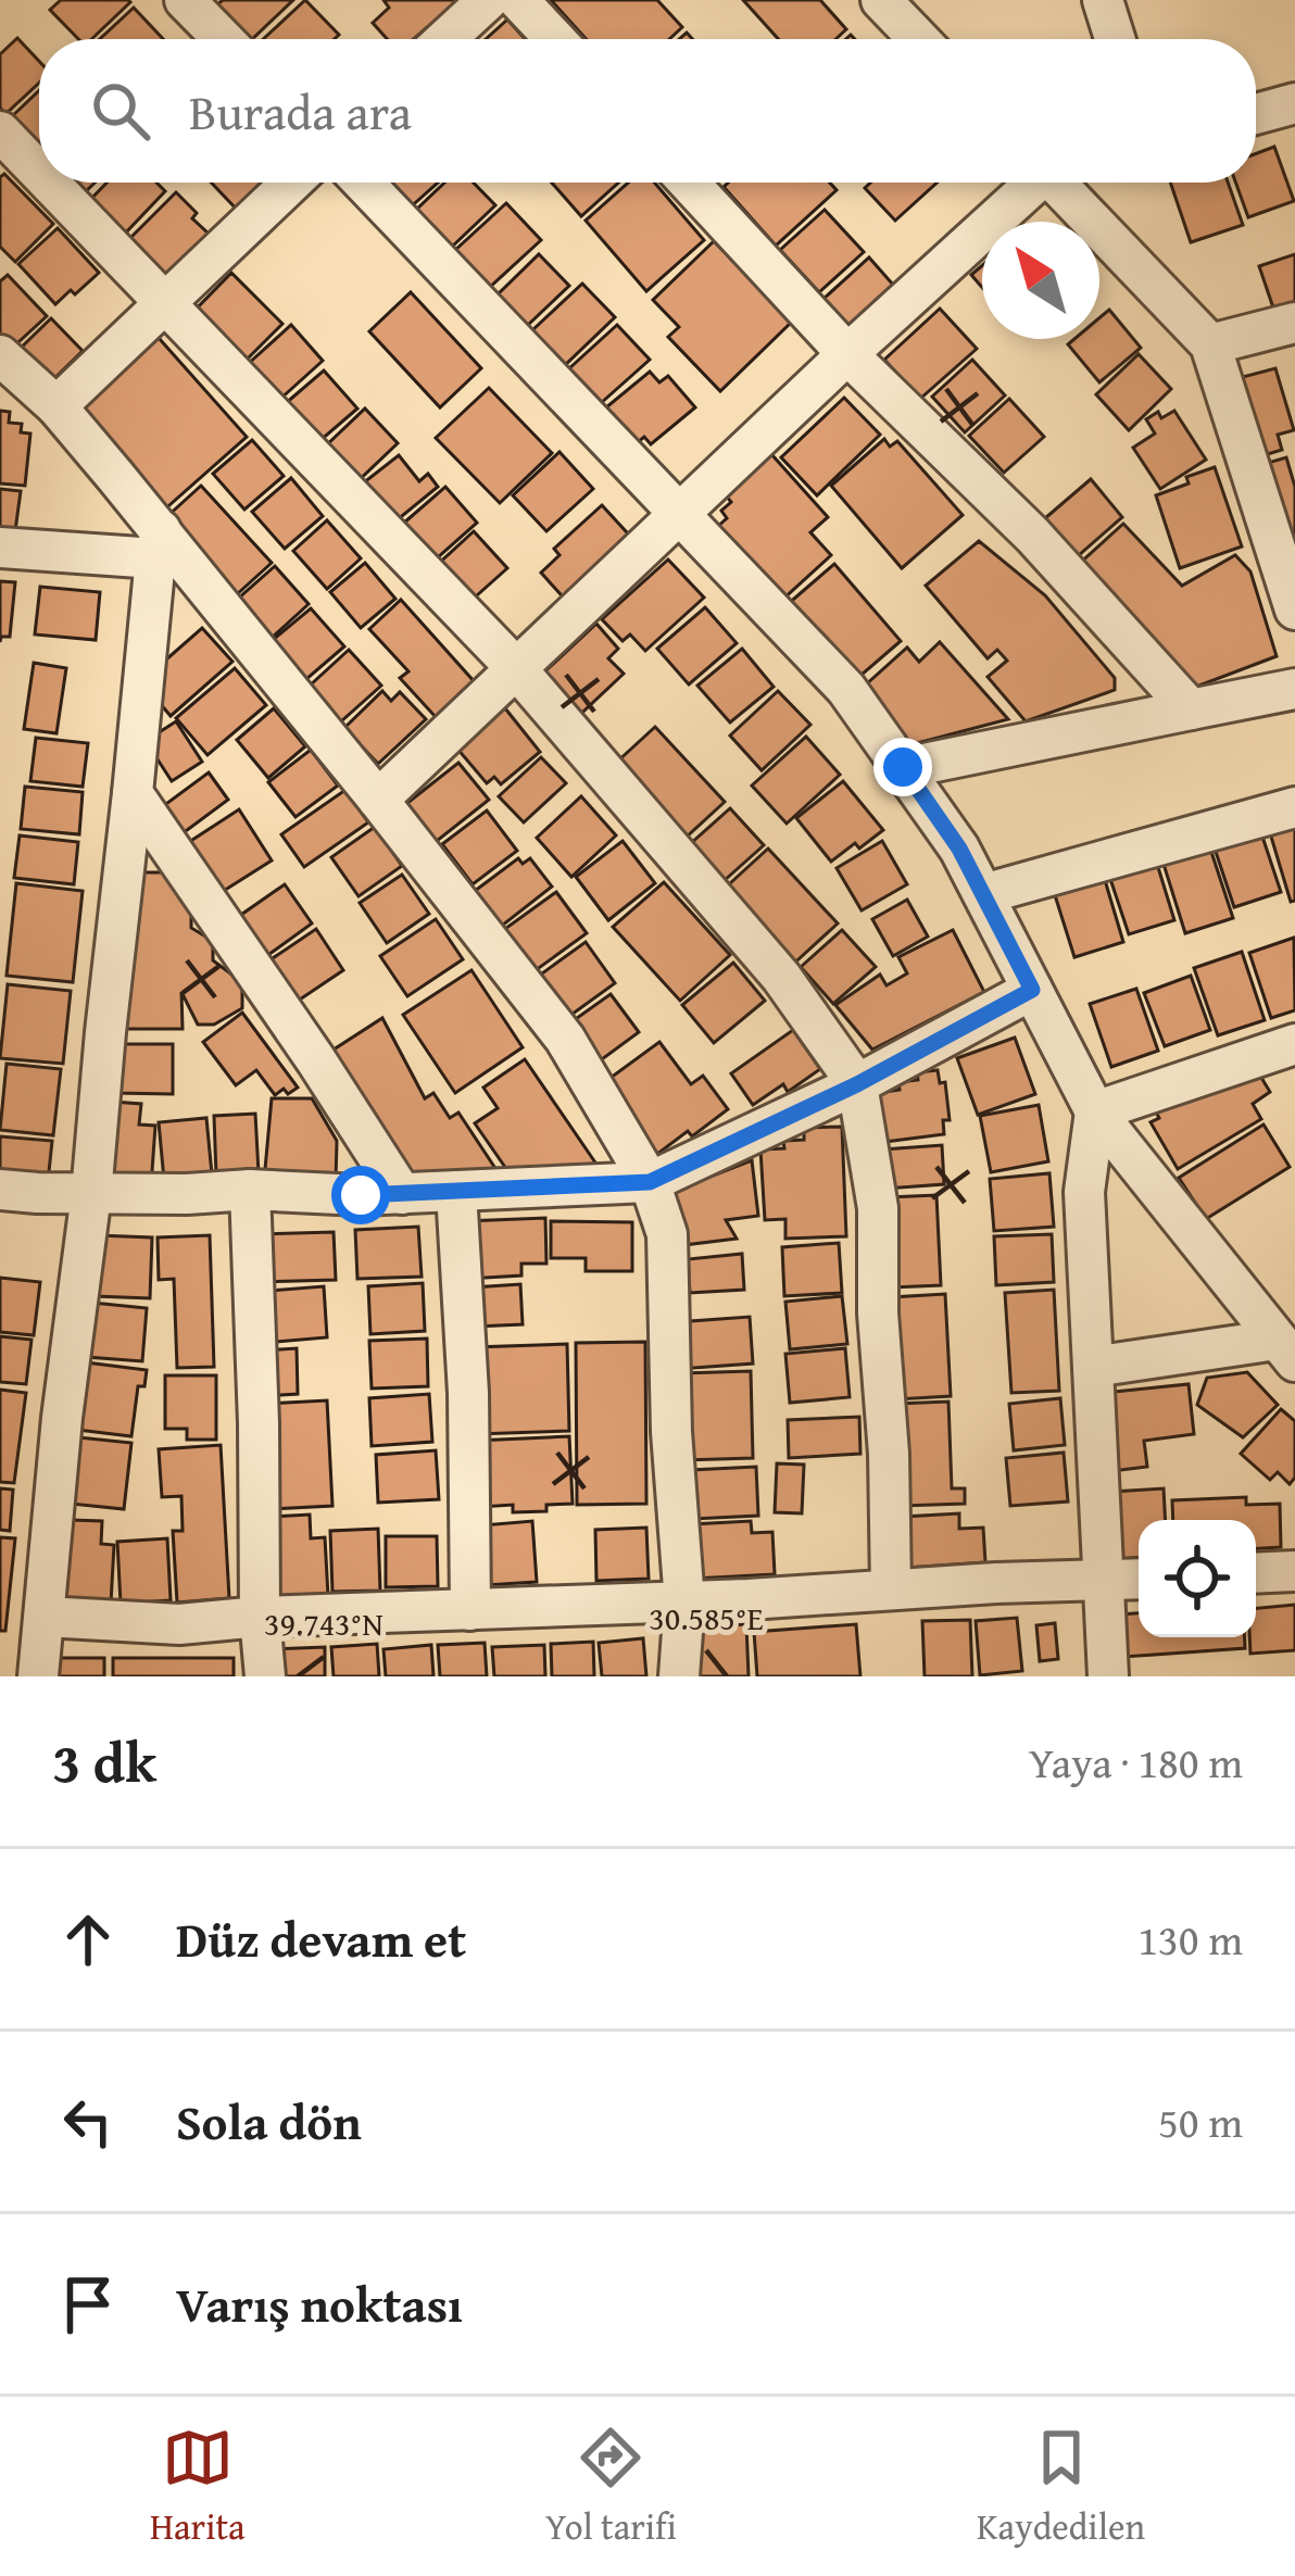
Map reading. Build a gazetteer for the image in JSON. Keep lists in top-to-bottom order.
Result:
{
  "north": "top left",
  "page": {
    "search": "Burada ara",
    "heading": ["3 dk", "Yaya · 180 m"],
    "list": [
      ["Düz devam et", "130 m"],
      ["Sola dön", "50 m"],
      "Varış noktası"
    ],
    "nav": ["Harita", "Yol tarifi", "Kaydedilen"]
  },
  "coordinates": ["30.585°E", "39.743°N"]
}
